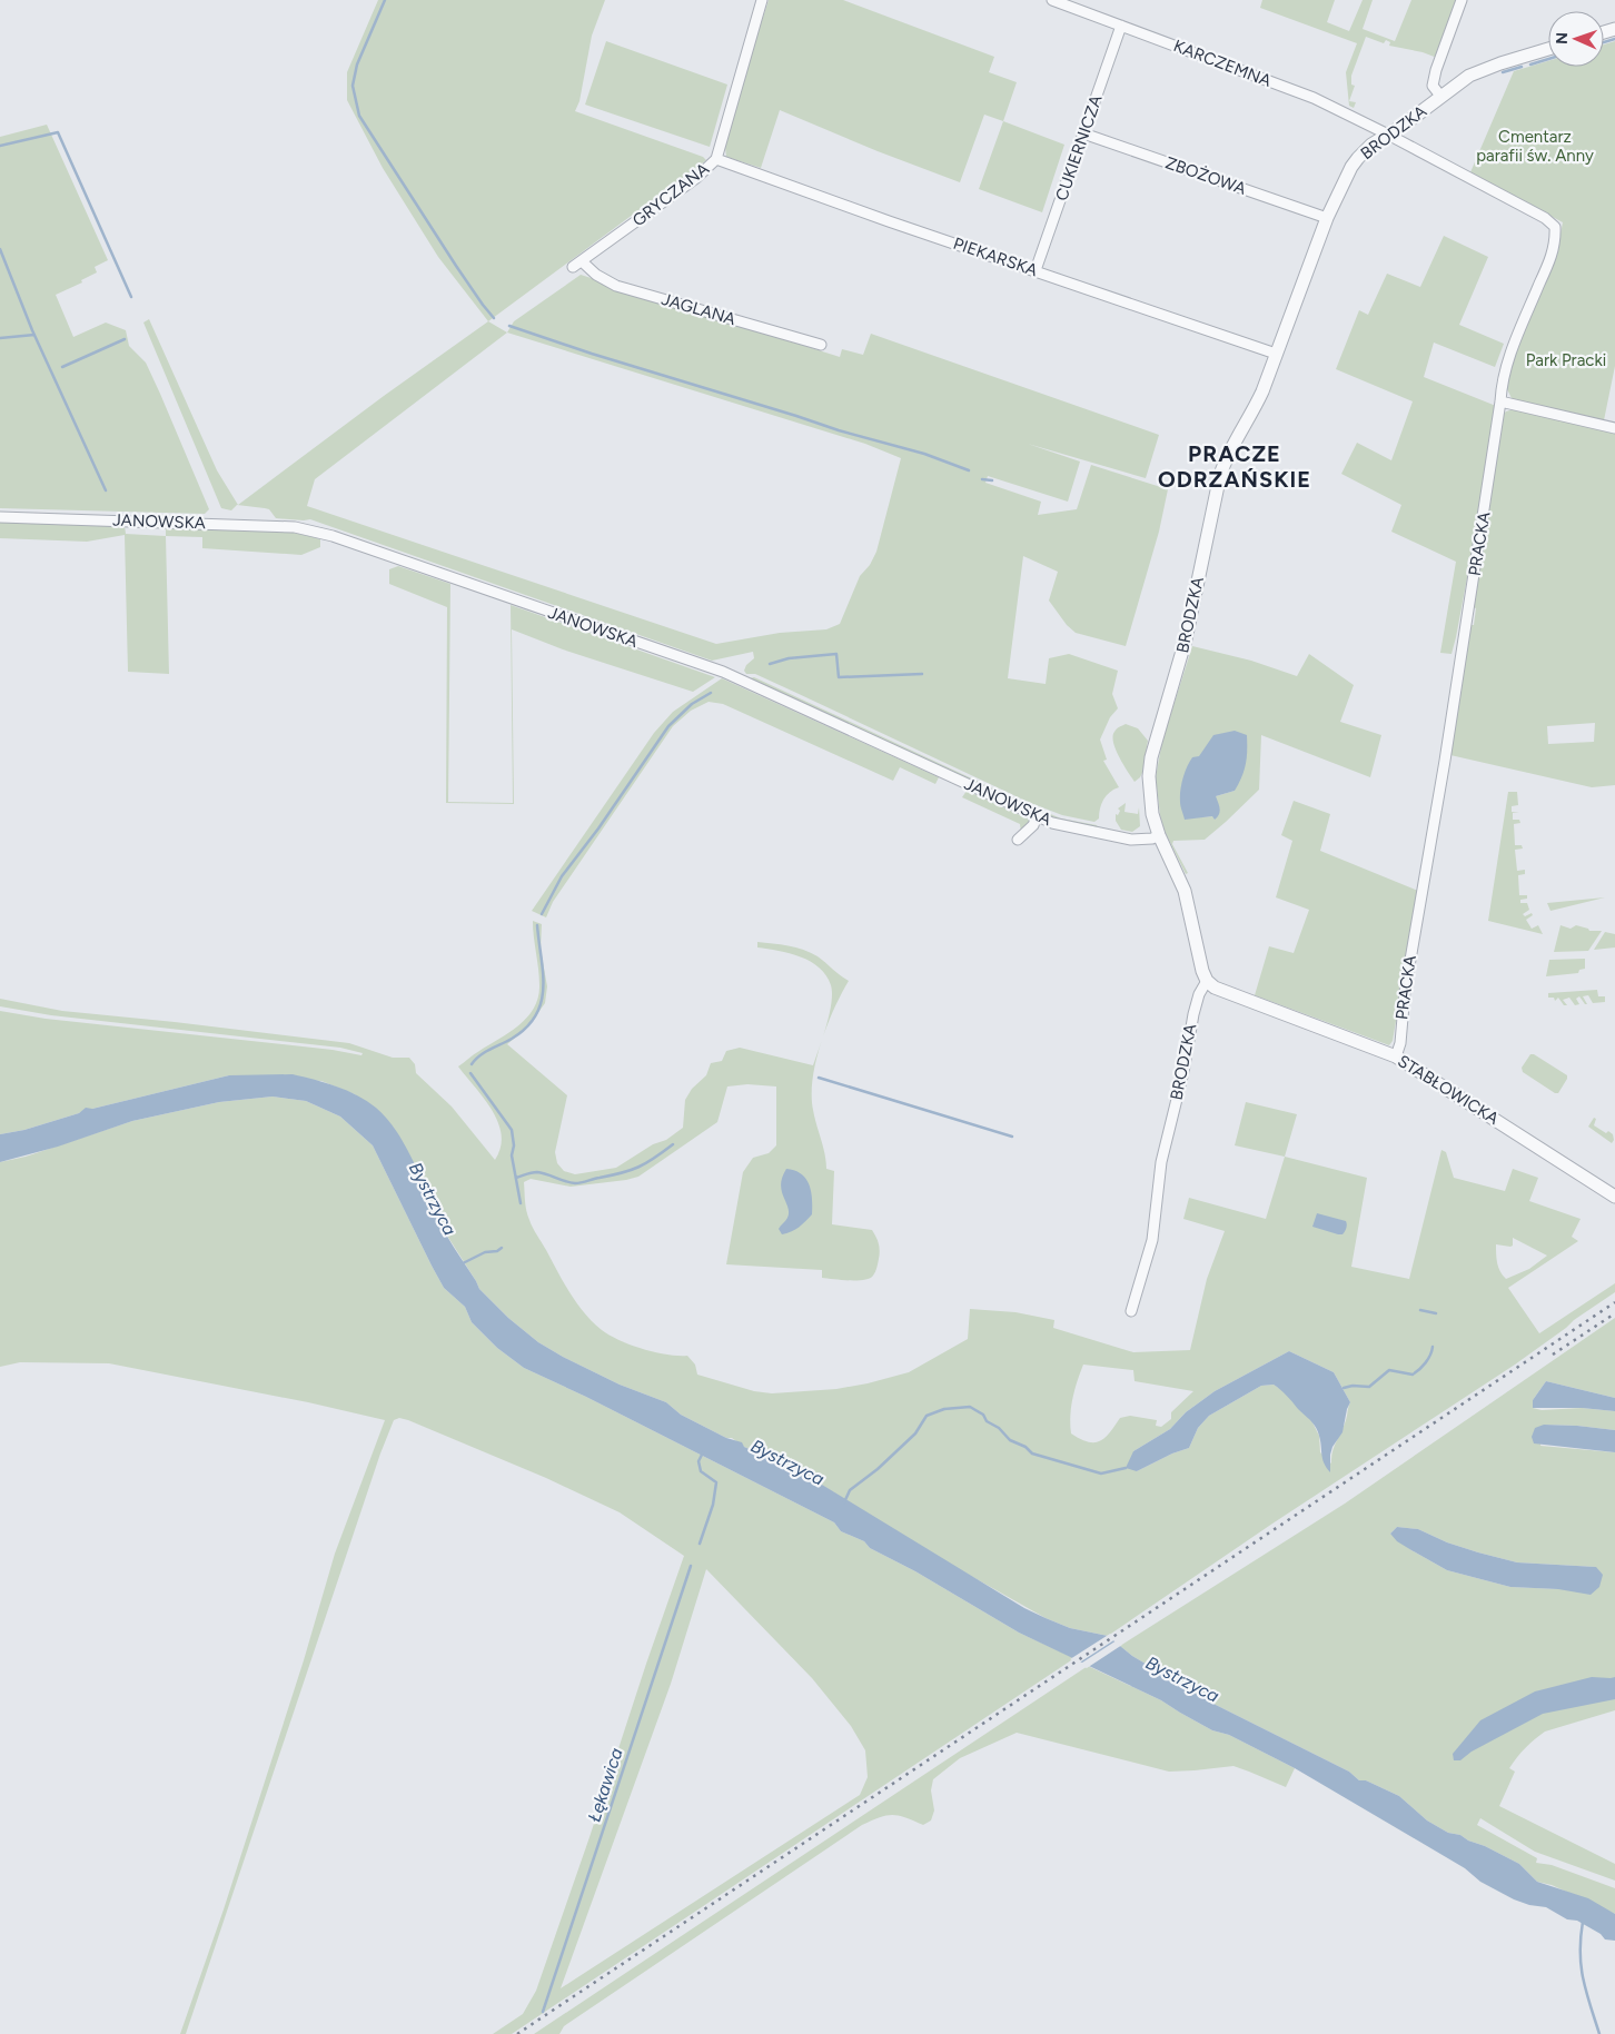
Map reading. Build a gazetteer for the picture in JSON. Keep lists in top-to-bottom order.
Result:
{
  "streets": {
    "street": [
      "KARCZEMNA",
      "BRODZKA",
      "CUKIERNICZA",
      "ZBOŻOWA",
      "GRYCZANA",
      "PIEKARSKA",
      "JAGLANA",
      "JANOWSKA",
      "PRACKA",
      "STABŁOWICKA"
    ]
  },
  "crossings": [
    ["KARCZEMNA", "BRODZKA"],
    ["KARCZEMNA", "CUKIERNICZA"],
    ["KARCZEMNA", "PRACKA"],
    ["BRODZKA", "ZBOŻOWA"],
    ["BRODZKA", "PIEKARSKA"],
    ["BRODZKA", "JANOWSKA"],
    ["BRODZKA", "PRACKA"],
    ["BRODZKA", "STABŁOWICKA"],
    ["CUKIERNICZA", "ZBOŻOWA"],
    ["CUKIERNICZA", "PIEKARSKA"],
    ["GRYCZANA", "PIEKARSKA"],
    ["GRYCZANA", "JAGLANA"],
    ["PRACKA", "STABŁOWICKA"]
  ],
  "districts": ["PRACZE ODRZAŃSKIE"],
  "water": ["Bystrzyca", "Łękawica"],
  "parks": ["Cmentarz parafii św. Anny", "Park Pracki"],
  "north": "left"
}
